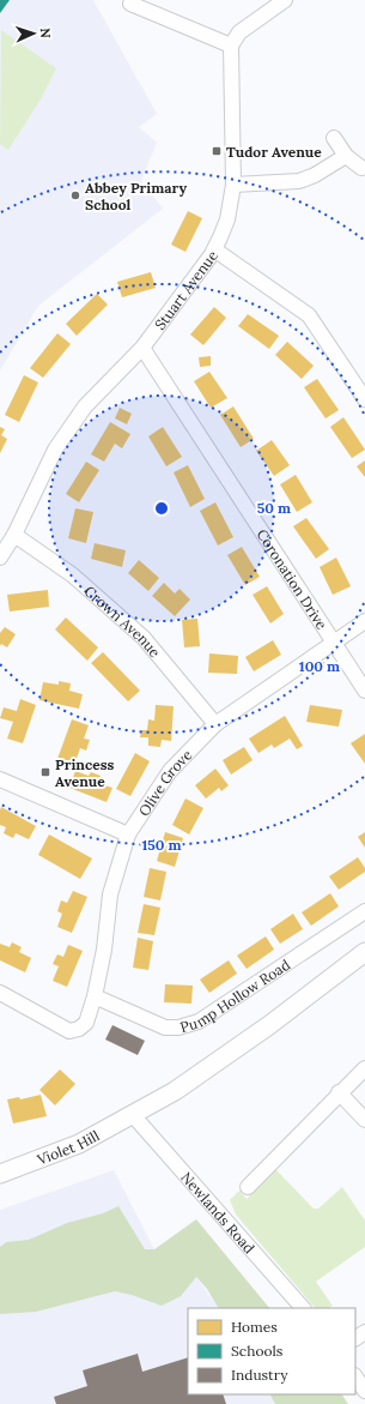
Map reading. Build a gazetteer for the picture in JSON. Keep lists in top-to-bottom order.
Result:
{
  "streets": {
    "main road": ["Violet Hill"],
    "street": [
      "Stuart Avenue",
      "Coronation Drive",
      "Crown Avenue",
      "Olive Grove",
      "Pump Hollow Road",
      "Newlands Road"
    ]
  },
  "crossings": [
    ["Stuart Avenue", "Coronation Drive"],
    ["Stuart Avenue", "Crown Avenue"],
    ["Coronation Drive", "Olive Grove"],
    ["Crown Avenue", "Olive Grove"],
    ["Olive Grove", "Pump Hollow Road"],
    ["Violet Hill", "Newlands Road"]
  ],
  "places": {
    "transit": ["Tudor Avenue", "Princess Avenue"],
    "other": ["Abbey Primary School"]
  },
  "legend": ["Homes", "Schools", "Industry"],
  "north": "right",
  "rings": ["50 m", "100 m", "150 m"]
}
